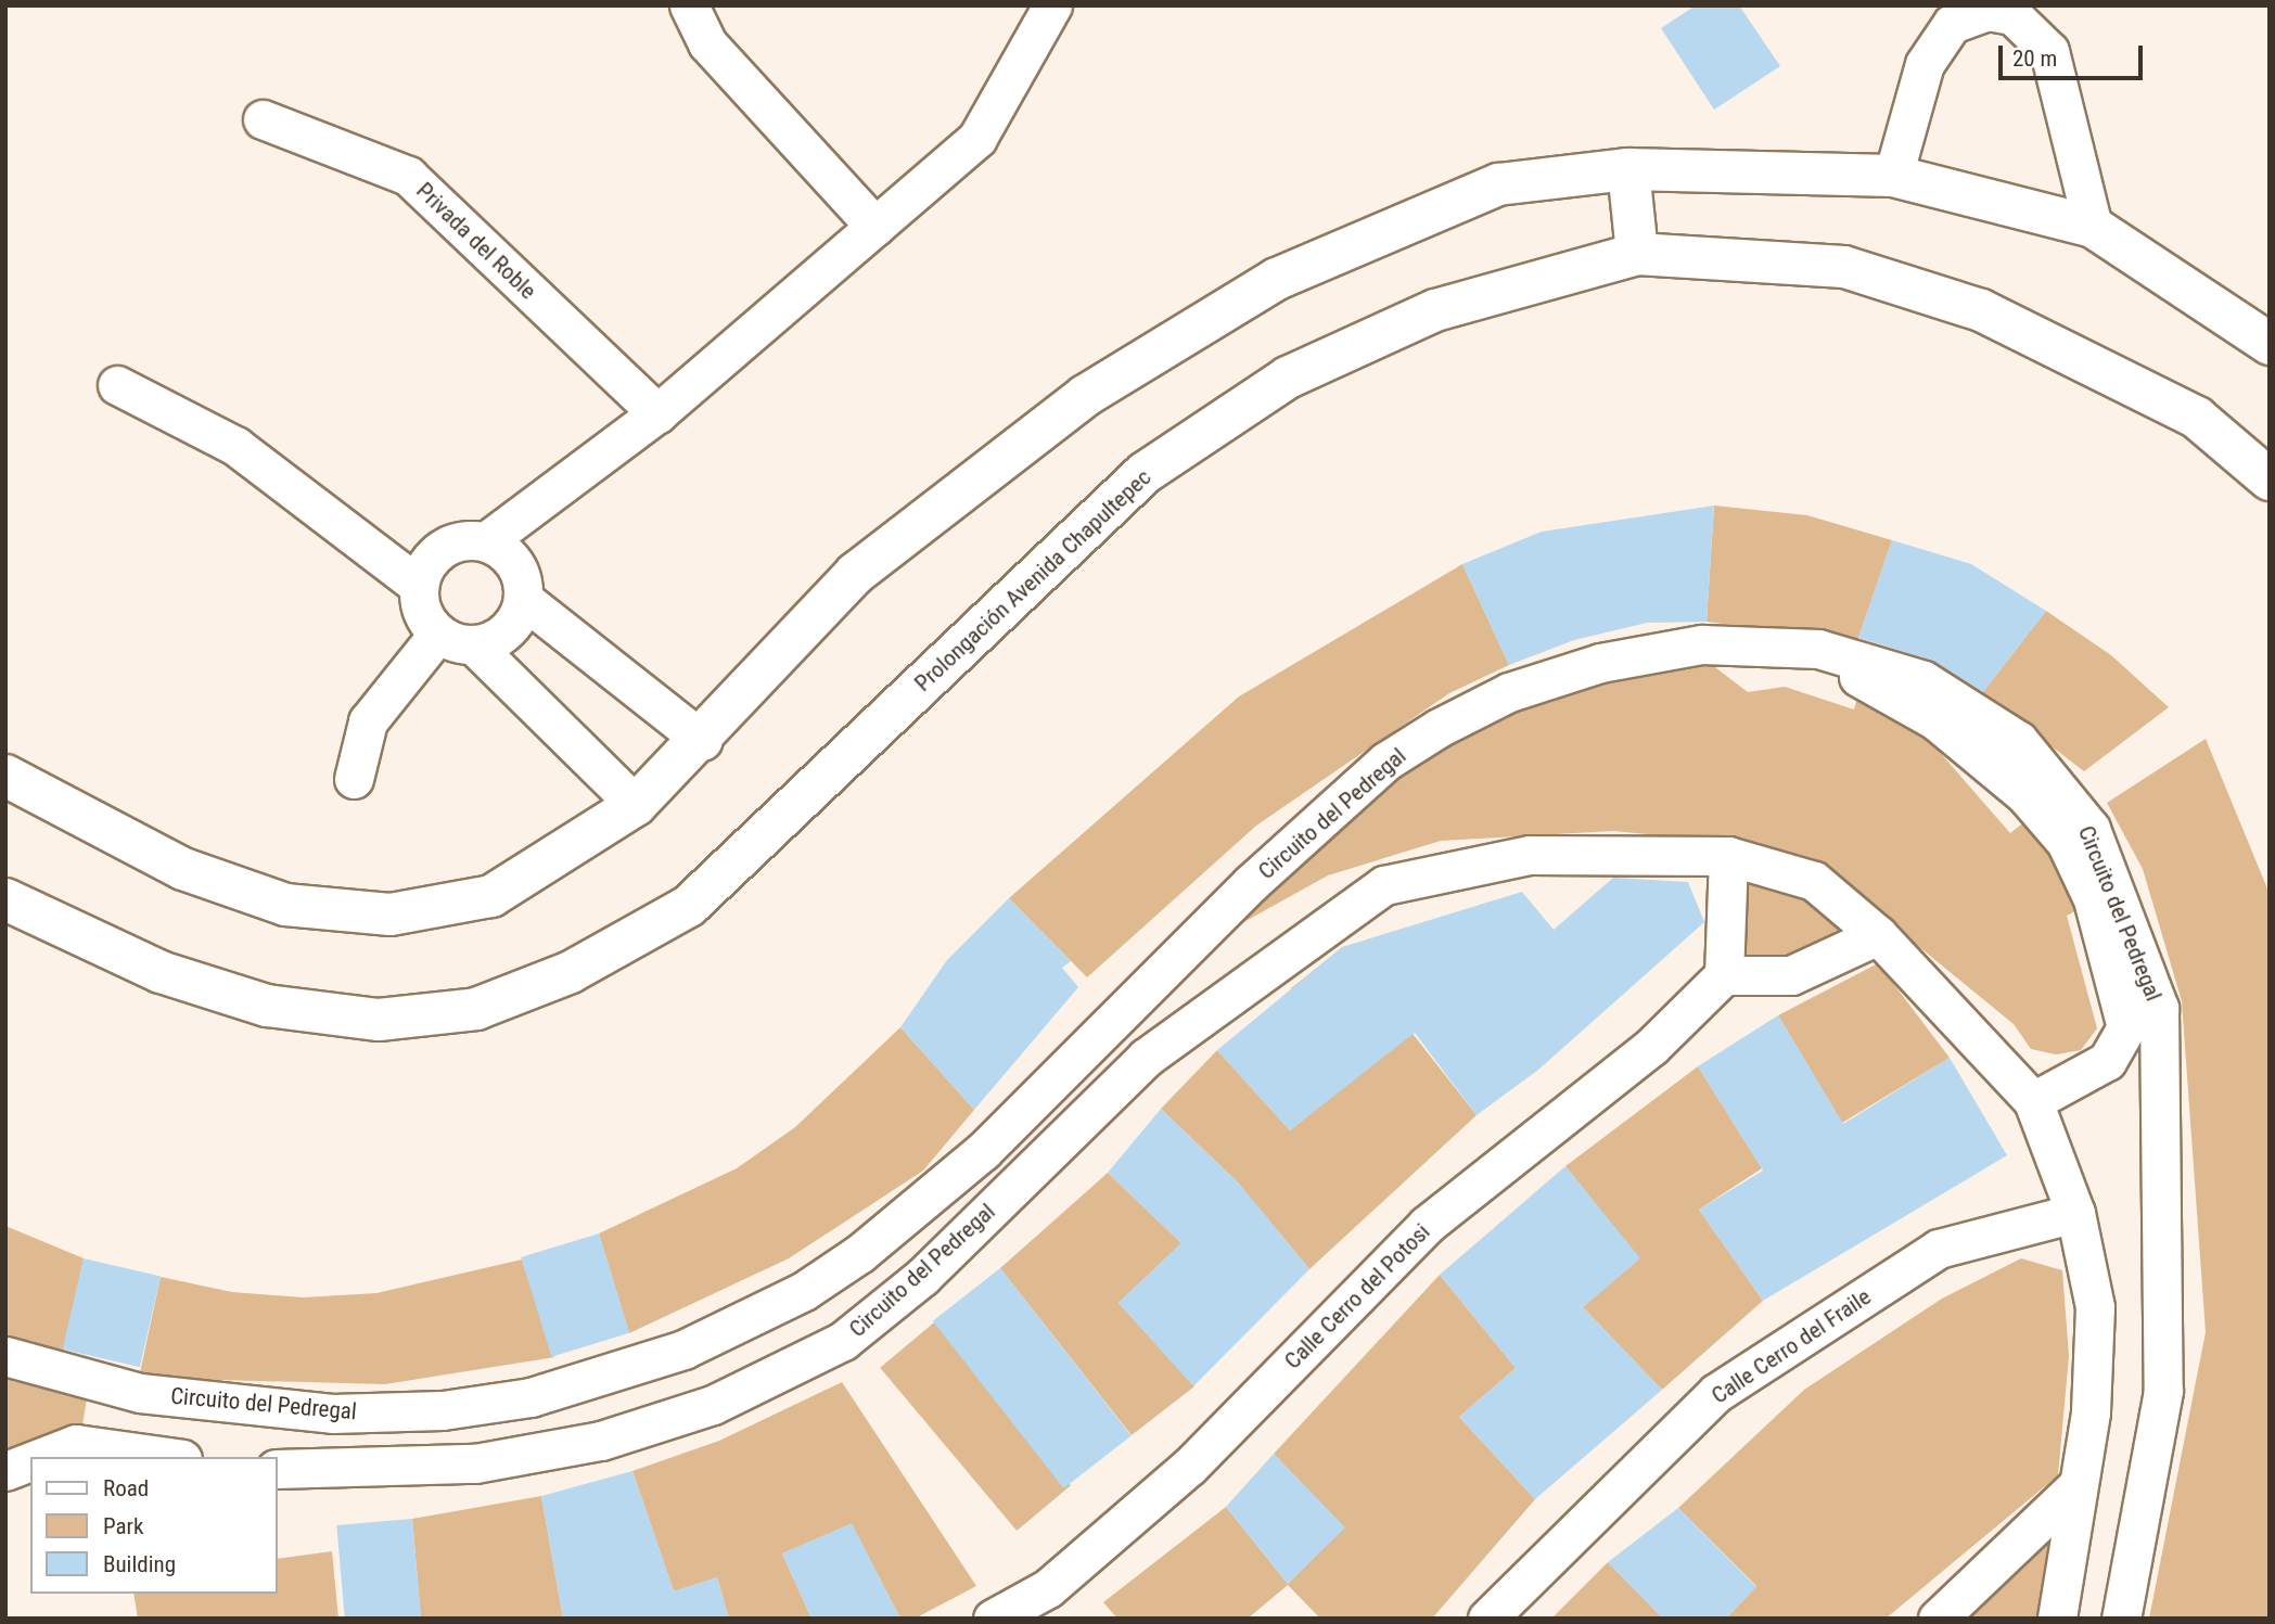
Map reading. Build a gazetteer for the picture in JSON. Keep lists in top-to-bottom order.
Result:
{
  "streets": {
    "street": [
      "Privada del Roble",
      "Prolongación Avenida Chapultepec",
      "Circuito del Pedregal",
      "Calle Cerro del Potosi",
      "Calle Cerro del Fraile"
    ]
  },
  "crossings": [
    ["Circuito del Pedregal", "Calle Cerro del Fraile"]
  ],
  "legend": ["Road", "Park", "Building"],
  "scale_bar": "20 m"
}
